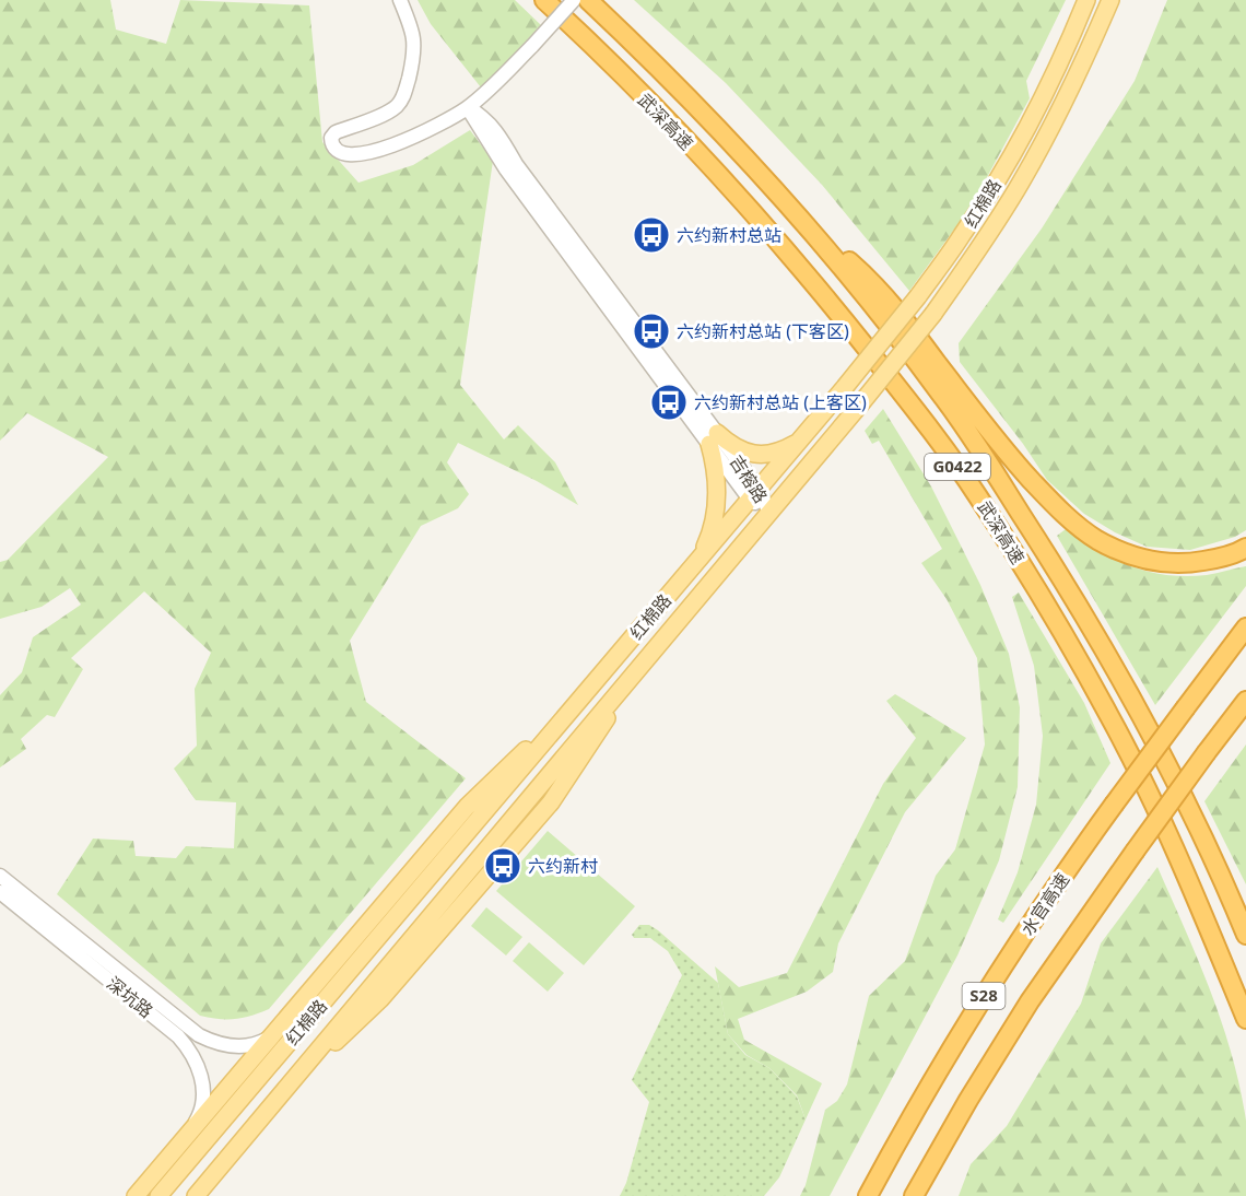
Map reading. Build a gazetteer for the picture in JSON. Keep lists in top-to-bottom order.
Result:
{
  "streets": {
    "highway": [
      "武深高速",
      "G0422",
      "水官高速",
      "S28"
    ],
    "main road": ["红棉路"],
    "street": ["吉榕路", "深坑路"]
  },
  "crossings": [
    ["红棉路", "吉榕路"]
  ],
  "places": {
    "bus stop": [
      "六约新村总站",
      "六约新村总站 (下客区)",
      "六约新村总站 (上客区)",
      "六约新村"
    ]
  }
}
